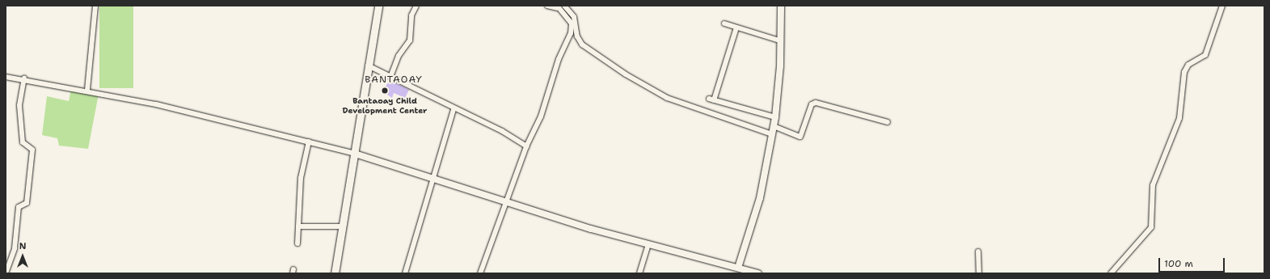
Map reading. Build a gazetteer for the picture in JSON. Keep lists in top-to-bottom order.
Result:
{
  "districts": ["BANTAOAY"],
  "places": ["Bantaoay Child Development Center"],
  "scale_bar": "100 m",
  "north": "top"
}
